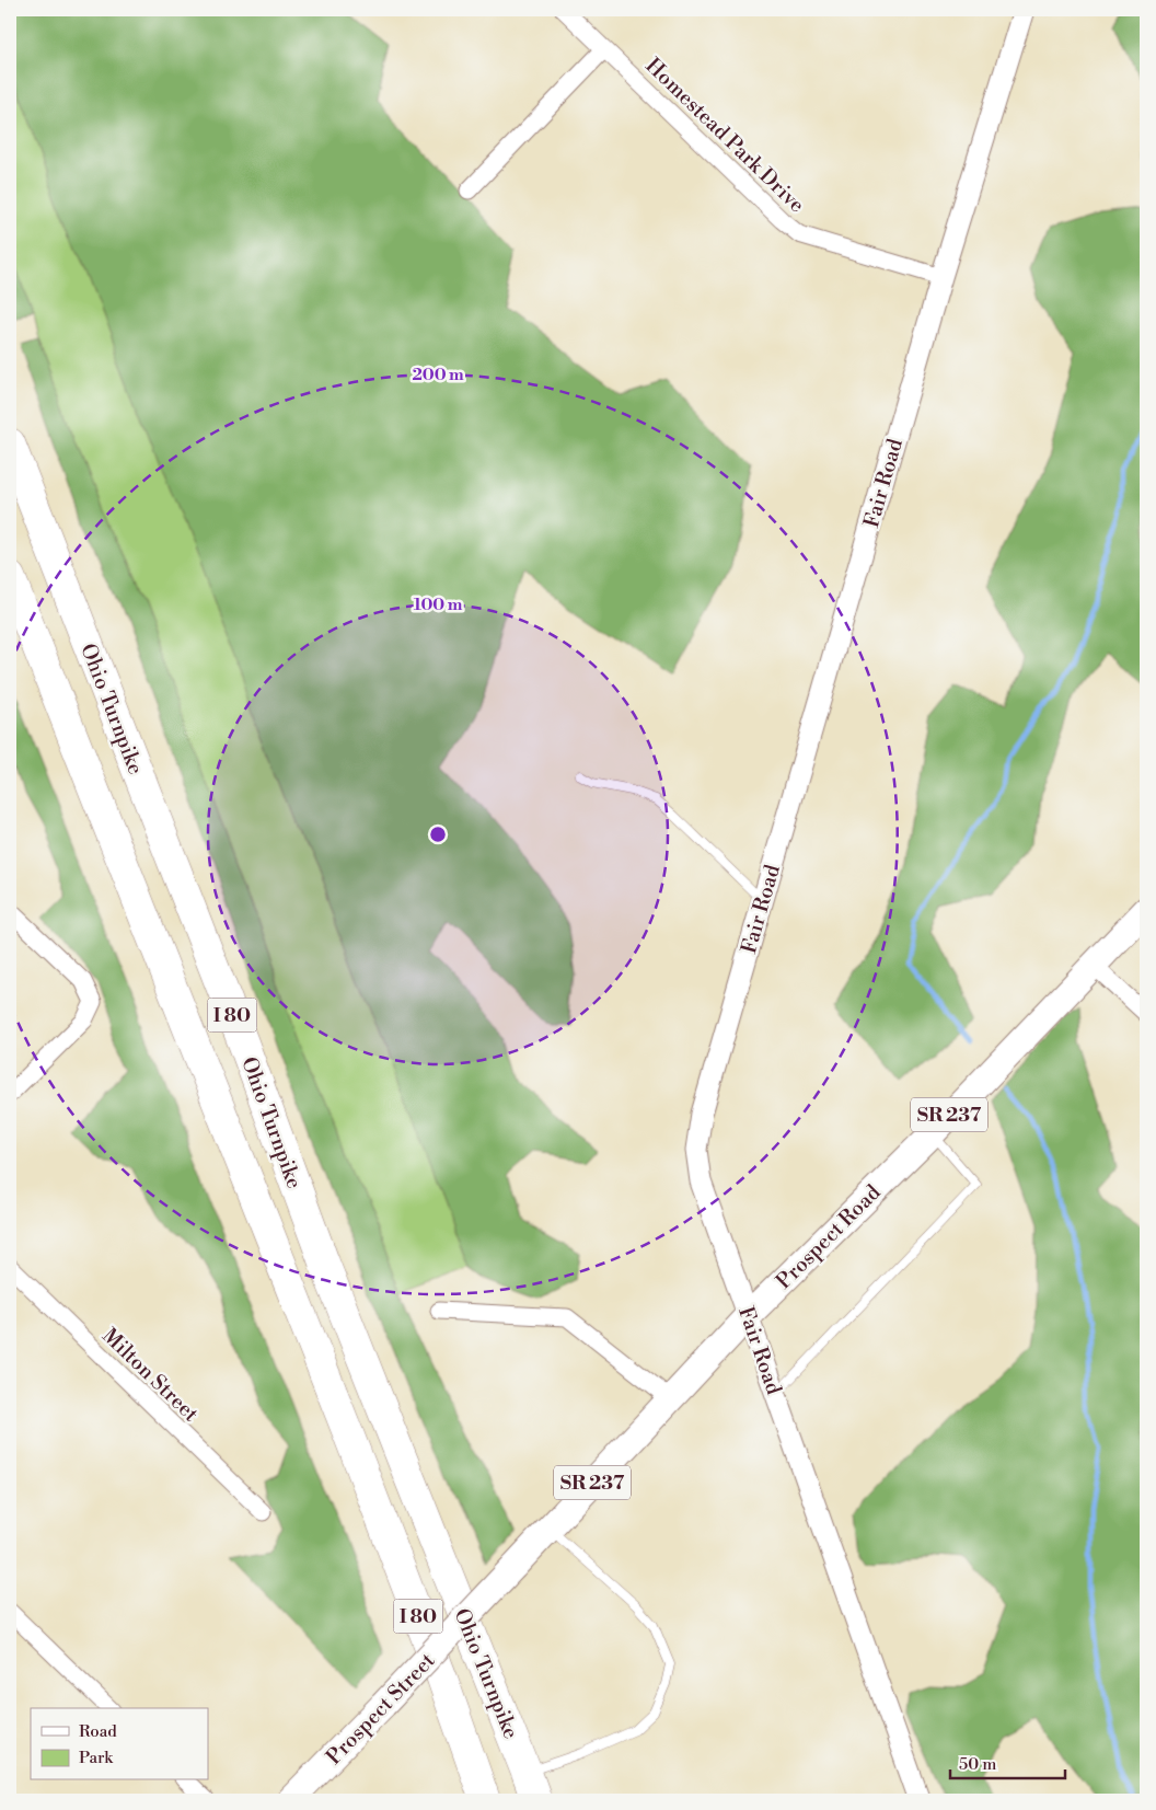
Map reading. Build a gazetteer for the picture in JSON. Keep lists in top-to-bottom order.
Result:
{
  "streets": {
    "highway": ["Ohio Turnpike", "I 80"],
    "main road": ["SR 237", "Prospect Road", "Prospect Street"],
    "street": ["Homestead Park Drive", "Fair Road", "Milton Street"]
  },
  "crossings": [
    ["Homestead Park Drive", "Fair Road"],
    ["Fair Road", "Prospect Road"],
    ["Prospect Road", "Prospect Street"]
  ],
  "legend": ["Road", "Park"],
  "scale_bar": "50 m",
  "rings": ["200 m", "100 m"]
}
